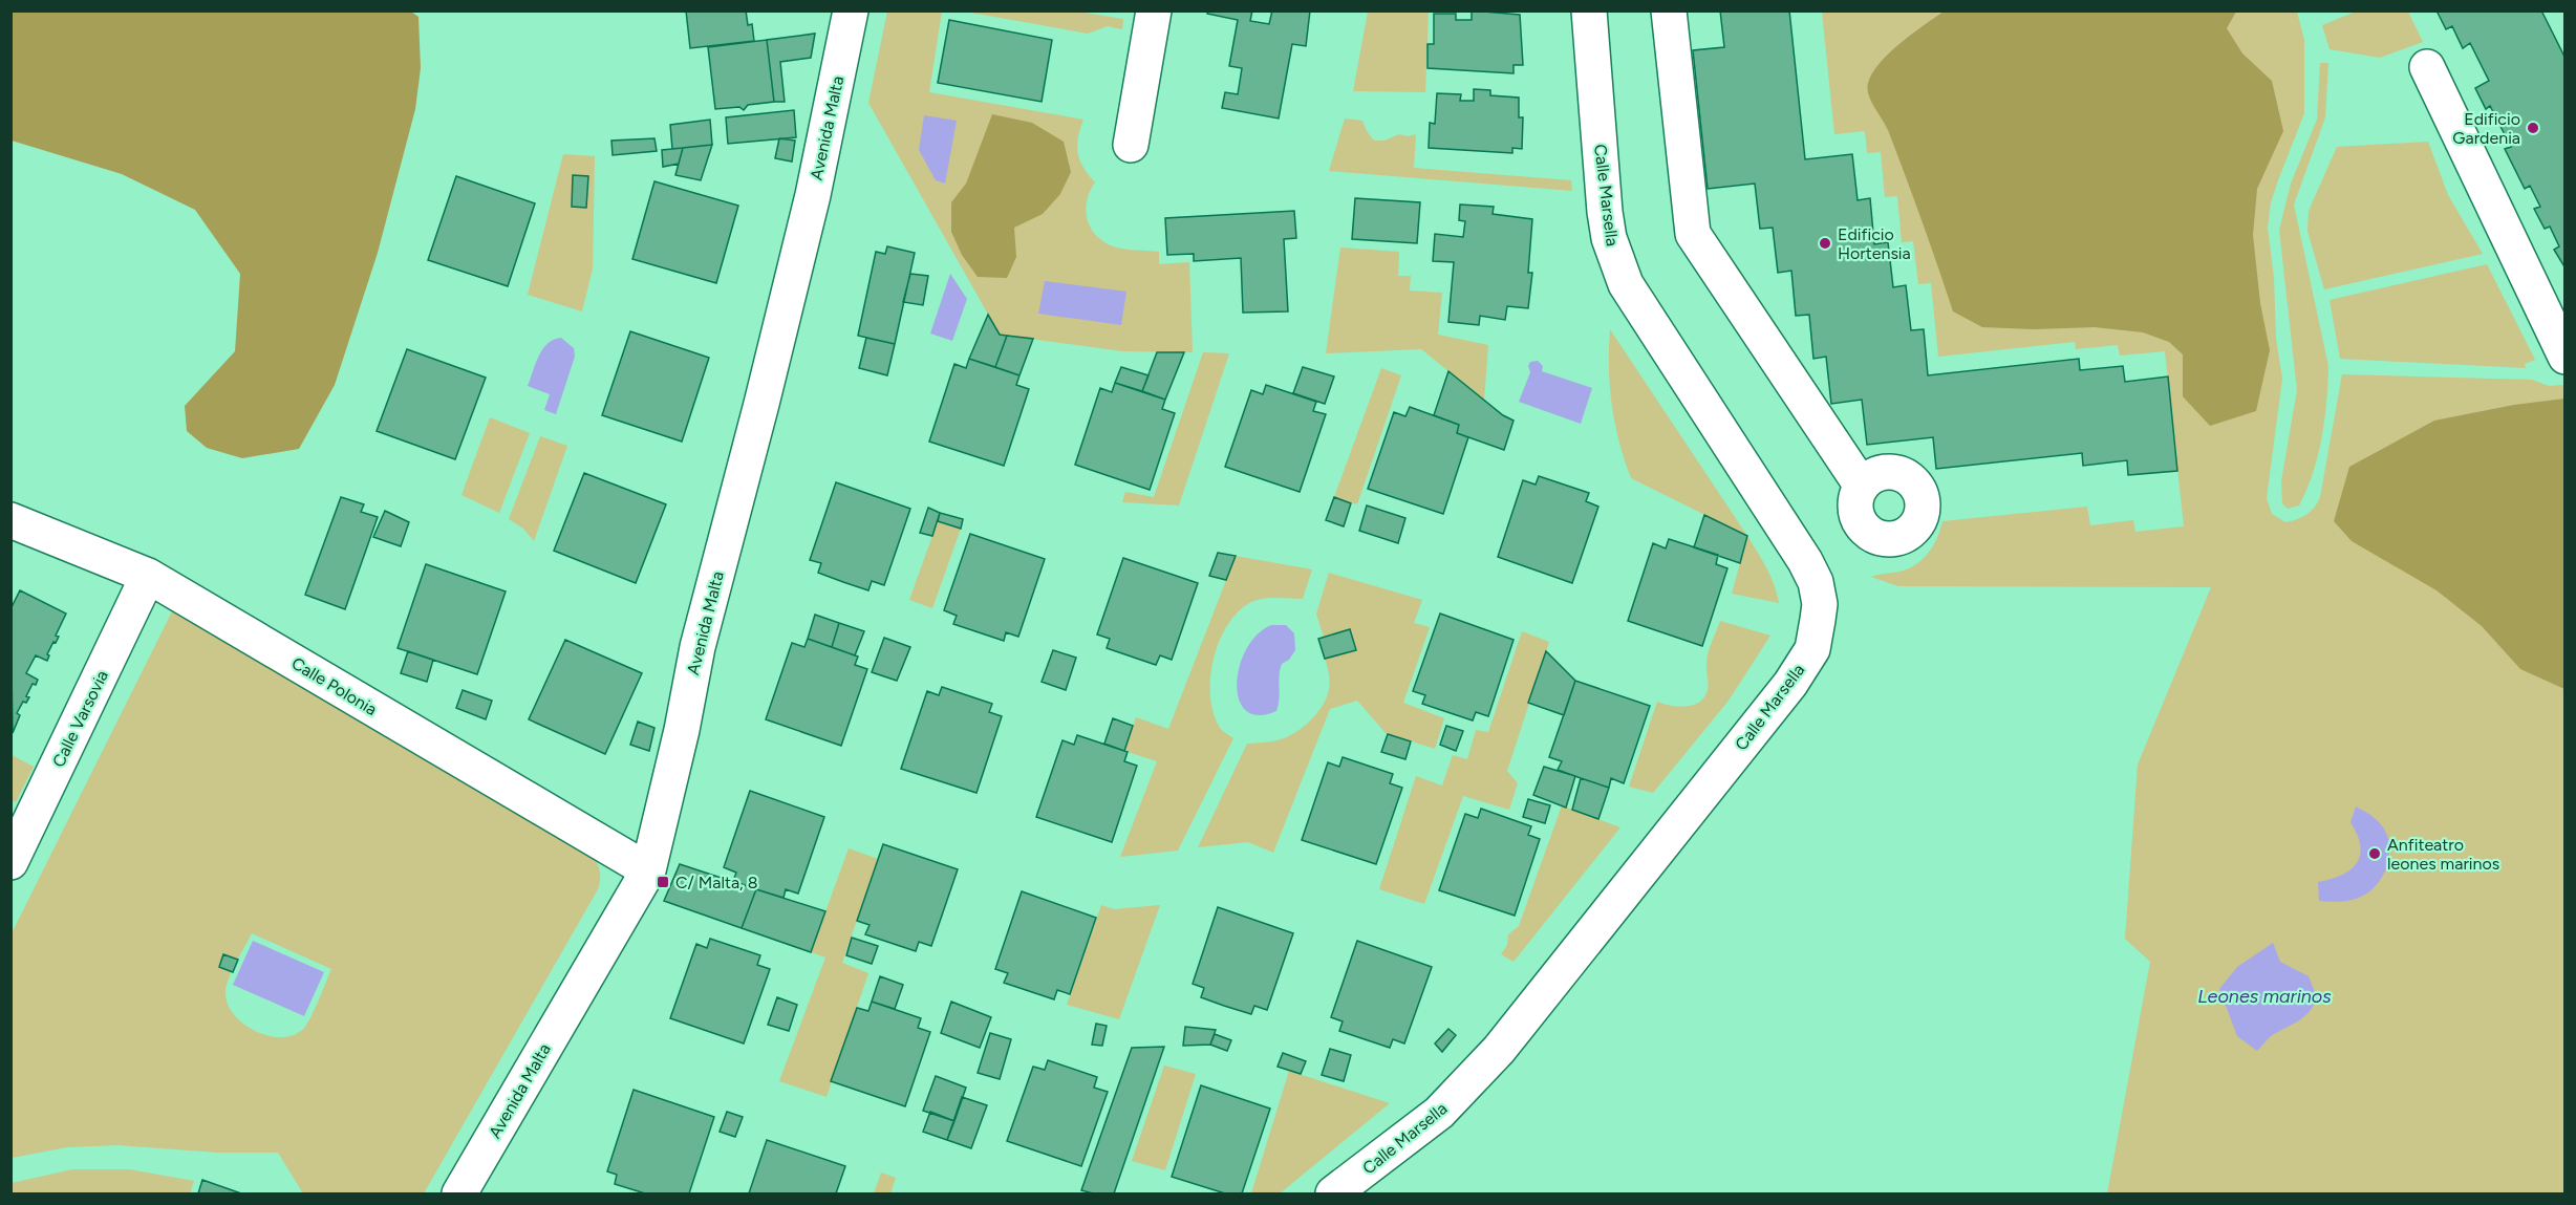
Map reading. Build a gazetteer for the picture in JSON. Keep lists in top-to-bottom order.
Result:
{
  "streets": {
    "street": [
      "Avenida Malta",
      "Calle Marsella",
      "Calle Polonia",
      "Calle Varsovia"
    ]
  },
  "crossings": [
    ["Avenida Malta", "Calle Polonia"],
    ["Calle Polonia", "Calle Varsovia"]
  ],
  "water": ["Leones marinos"],
  "places": {
    "other": ["Edificio Gardenia", "Edificio Hortensia", "Anfiteatro leones marinos"],
    "transit": ["C/ Malta, 8"]
  }
}
